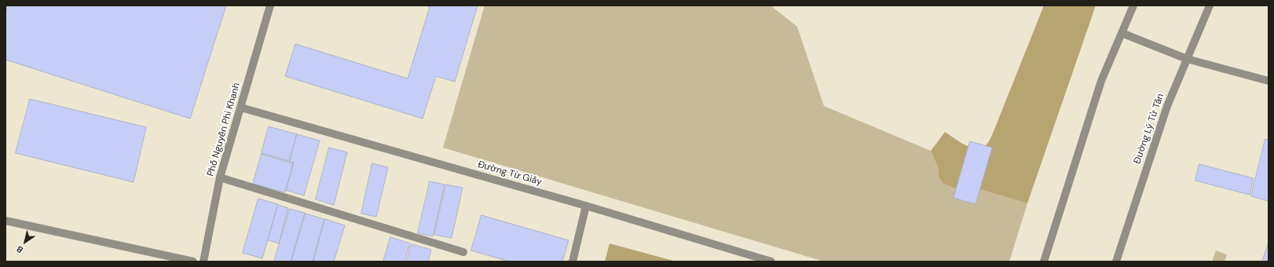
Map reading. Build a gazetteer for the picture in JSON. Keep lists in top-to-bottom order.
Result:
{
  "streets": {
    "street": ["Đường Lý Tử Tấn", "Phố Nguyễn Phi Khanh", "Đường Từ Giấy"]
  },
  "crossings": [
    ["Phố Nguyễn Phi Khanh", "Đường Từ Giấy"]
  ],
  "north": "bottom left"
}
